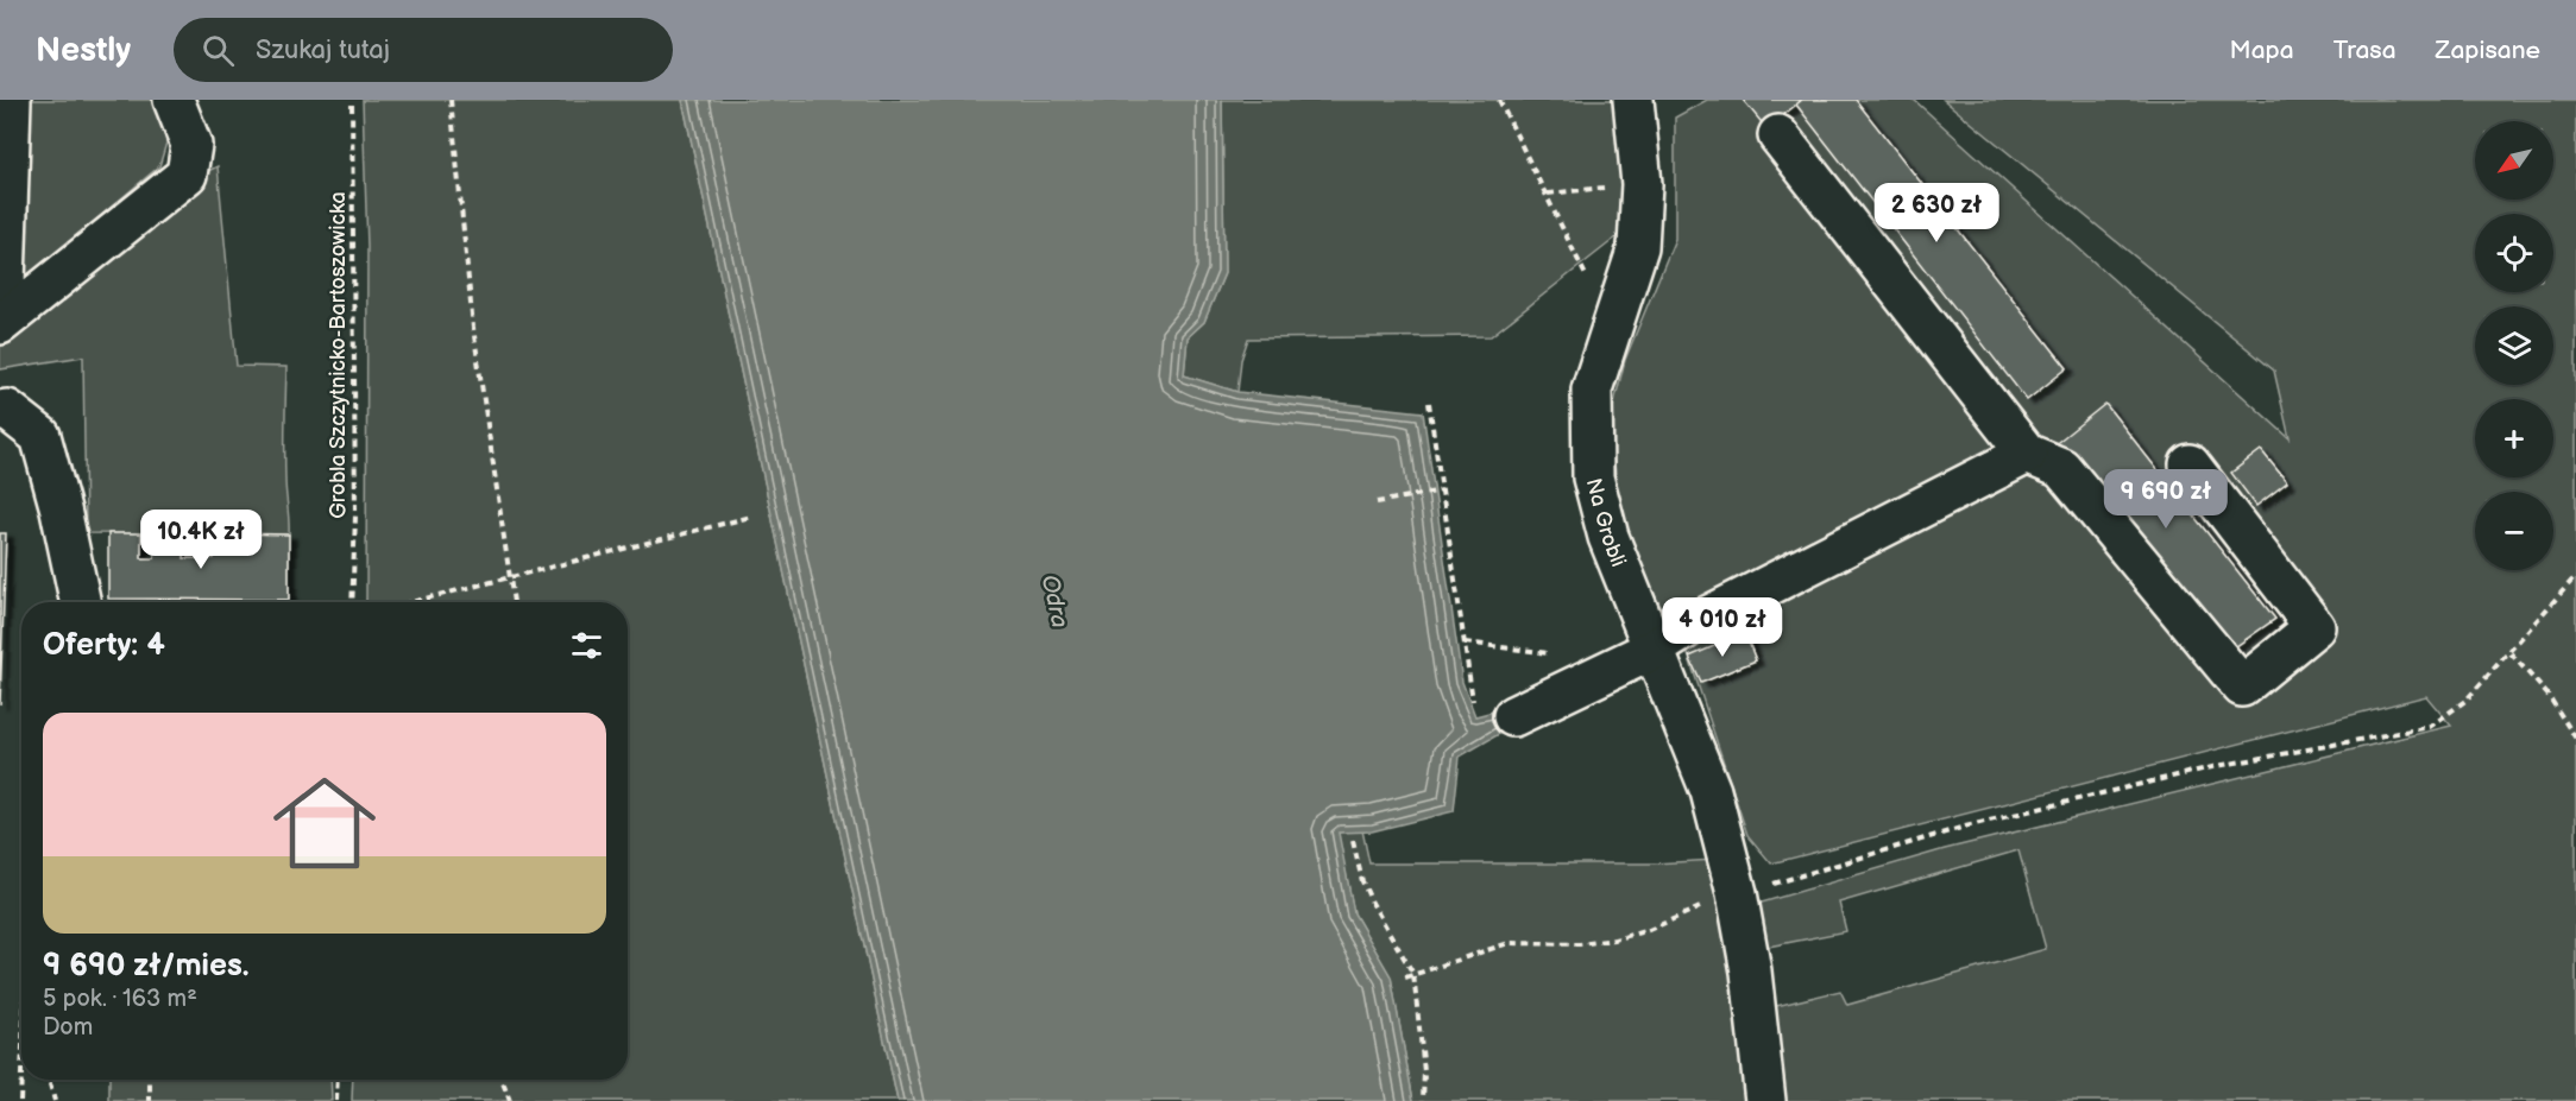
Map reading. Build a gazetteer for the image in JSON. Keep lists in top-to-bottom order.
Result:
{
  "streets": {
    "lane": ["Na Grobli"],
    "path": ["Grobla Szczytnicko-Bartoszowicka"]
  },
  "water": ["Odra"],
  "north": "bottom left",
  "page": {
    "header": "Nestly",
    "search": "Szukaj tutaj",
    "nav": ["Mapa", "Trasa", "Zapisane"],
    "map_buttons": ["+", "−"],
    "price": [
      "2 630 zł",
      "9 690 zł",
      "10.4K zł",
      "4 010 zł"
    ],
    "heading": "Oferty: 4",
    "list": [
      {
        "name": "9 690 zł/mies.",
        "note": "5 pok. · 163 m² · Dom"
      }
    ]
  }
}
